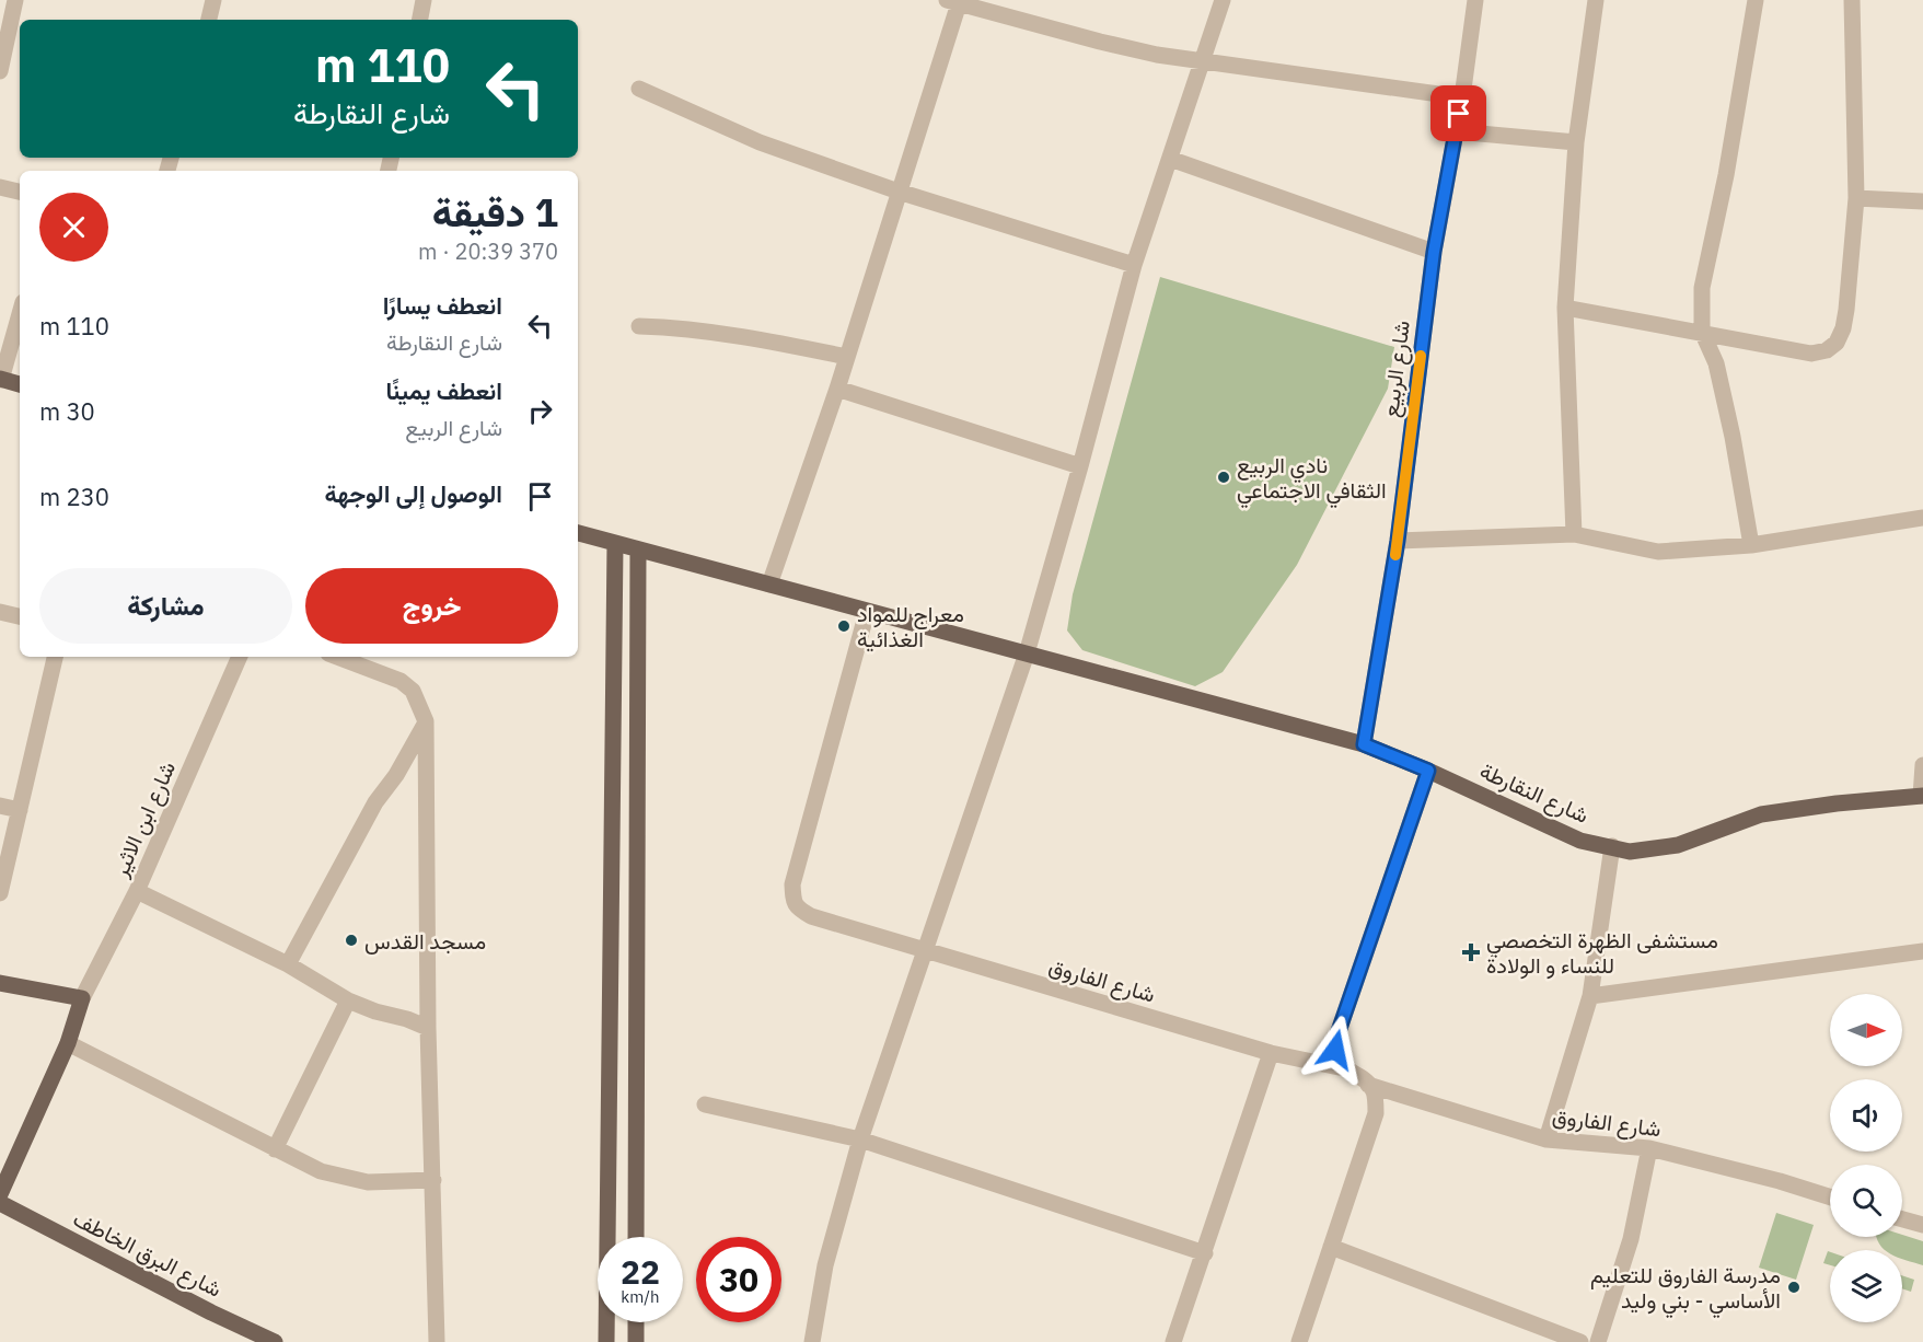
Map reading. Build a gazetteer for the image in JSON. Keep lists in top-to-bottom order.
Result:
{
  "streets": {
    "main road": ["شارع النقارطة", "شارع البرق الخاطف"],
    "street": ["شارع الربيع", "شارع ابن الاثير", "شارع الفاروق"]
  },
  "crossings": [
    ["شارع الربيع", "شارع النقارطة"],
    ["شارع النقارطة", "شارع الفاروق"]
  ],
  "places": {
    "other": [
      "نادي الربيع الثقافي الاجتماعي",
      "معراج للمواد الغذائية",
      "مسجد القدس",
      "مدرسة الفاروق للتعليم الأساسي - بني وليد"
    ],
    "health": ["مستشفى الظهرة التخصصي للنساء و الولادة"]
  },
  "north": "right",
  "page": {
    "turn": ["110 m", "شارع النقارطة"],
    "heading": ["1 دقيقة", "370 m · 20:39"],
    "list": [
      {
        "name": "انعطف يسارًا",
        "note": "شارع النقارطة",
        "value": "110 m"
      },
      {
        "name": "انعطف يمينًا",
        "note": "شارع الربيع",
        "value": "30 m"
      },
      {
        "name": "الوصول إلى الوجهة",
        "value": "230 m"
      }
    ],
    "buttons": ["خروج", "مشاركة"],
    "speed": "22 km/h",
    "limit": "30"
  }
}
